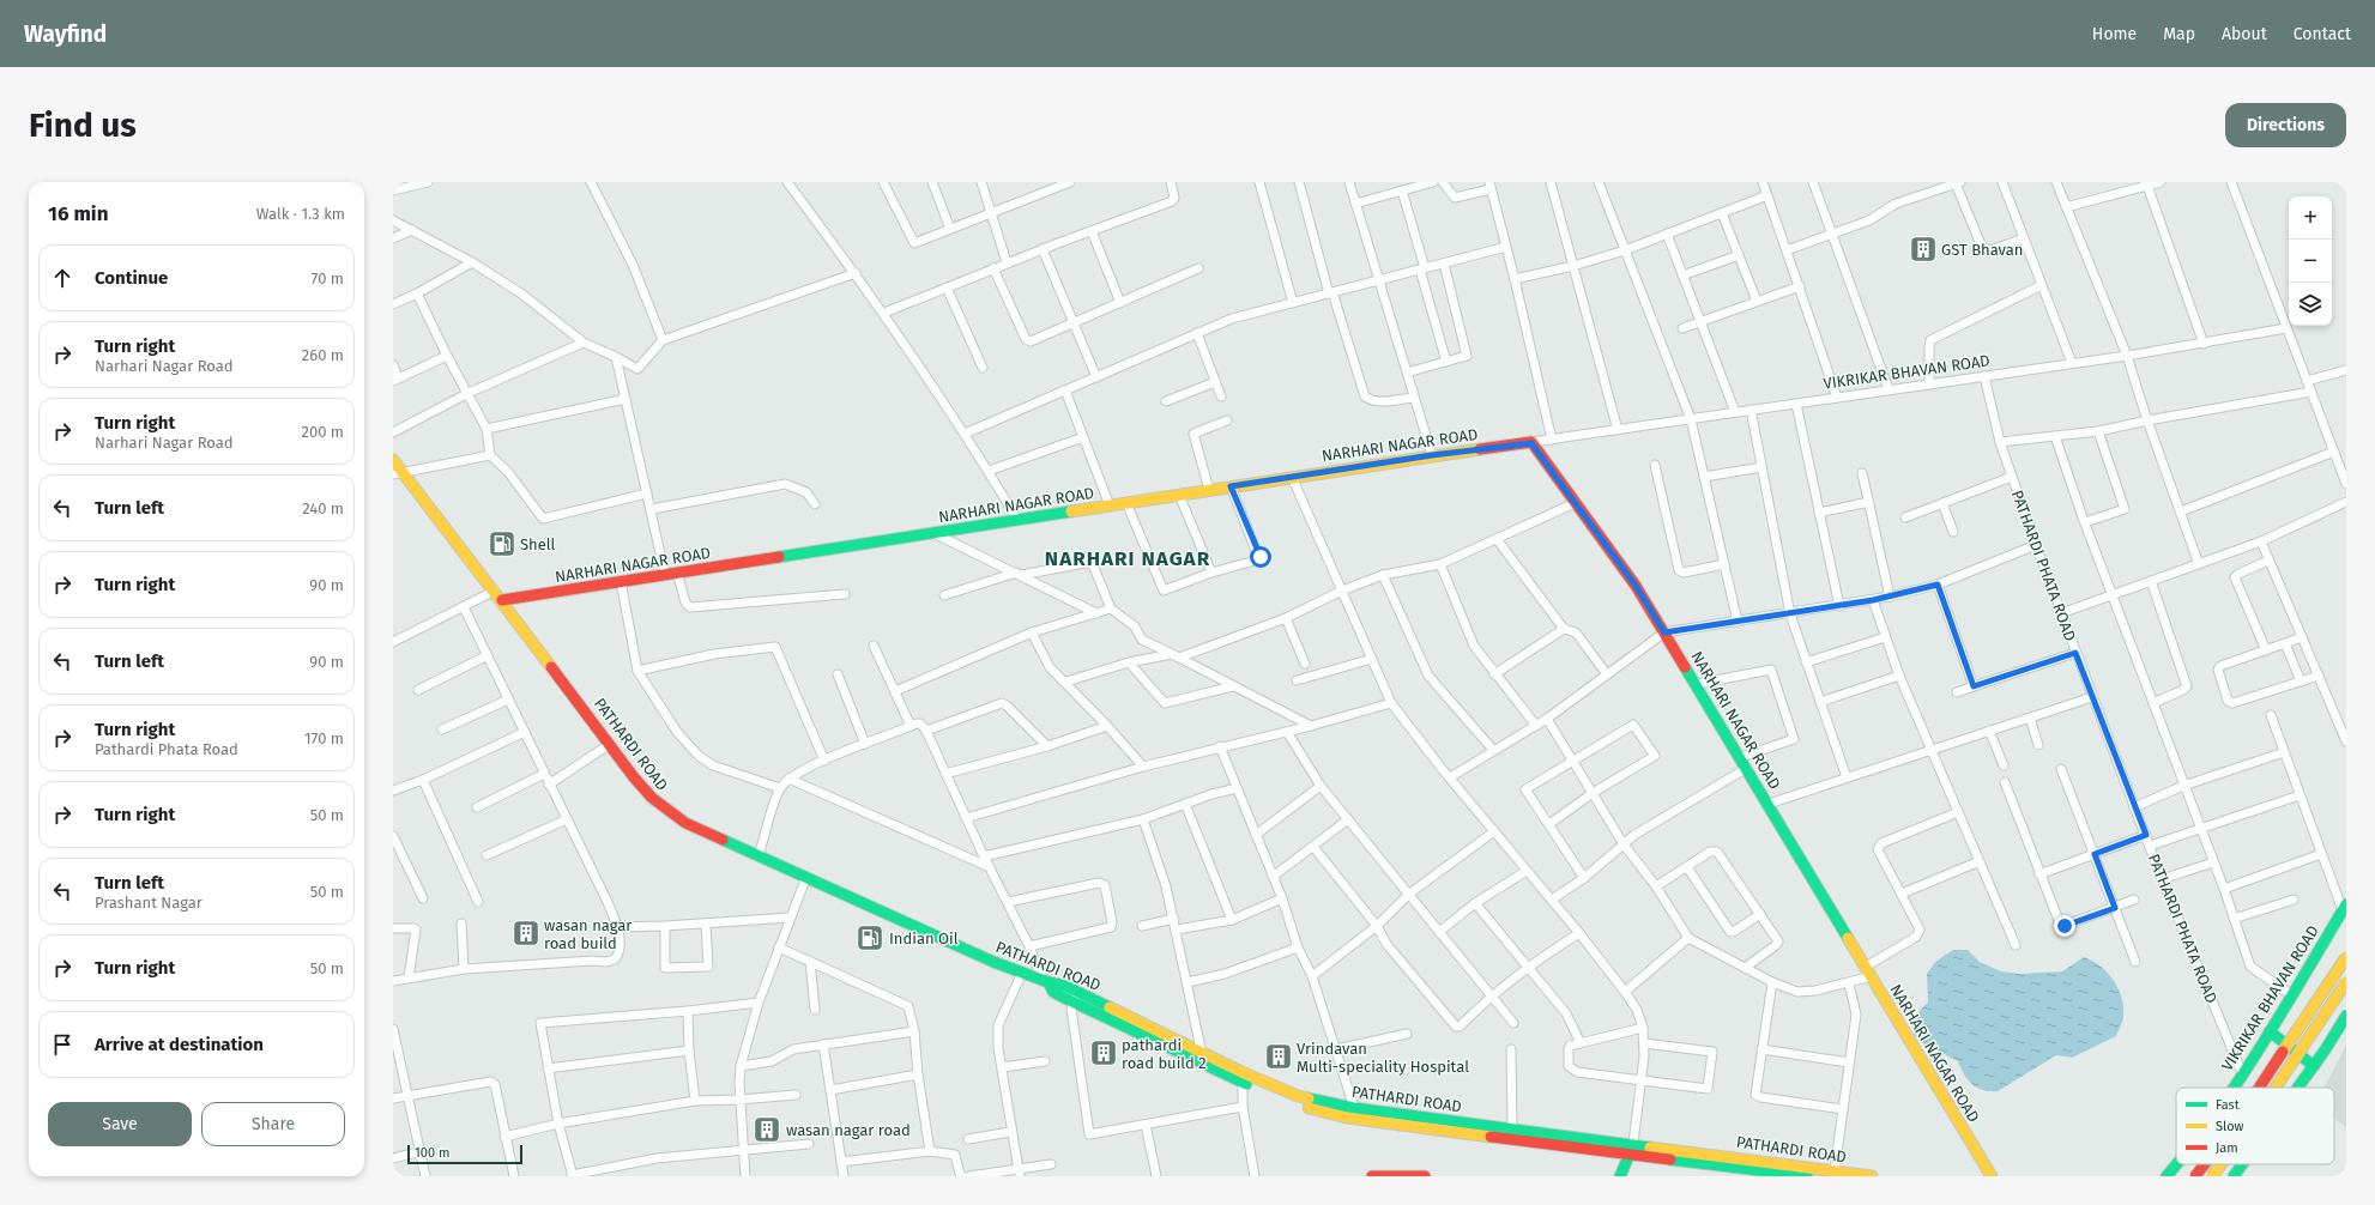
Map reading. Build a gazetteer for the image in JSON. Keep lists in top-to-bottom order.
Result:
{
  "streets": {
    "main road": ["VIKRIKAR BHAVAN ROAD", "NARHARI NAGAR ROAD", "PATHARDI ROAD"],
    "street": ["PATHARDI PHATA ROAD"]
  },
  "crossings": [
    ["VIKRIKAR BHAVAN ROAD", "NARHARI NAGAR ROAD"],
    ["VIKRIKAR BHAVAN ROAD", "PATHARDI PHATA ROAD"],
    ["NARHARI NAGAR ROAD", "PATHARDI ROAD"]
  ],
  "districts": ["NARHARI NAGAR"],
  "places": {
    "building": [
      "GST Bhavan",
      "wasan nagar road build",
      "pathardi road build 2",
      "Vrindavan Multi-speciality Hospital",
      "wasan nagar road"
    ],
    "fuel station": ["Shell", "Indian Oil"]
  },
  "legend": ["Fast", "Slow", "Jam"],
  "scale_bar": "100 m",
  "page": {
    "header": "Wayfind",
    "nav": [
      "Home",
      "Map",
      "About",
      "Contact"
    ],
    "buttons": [
      "Directions",
      ["Save", "Share"]
    ],
    "title": "Find us",
    "heading": ["16 min", "Walk · 1.3 km"],
    "map_buttons": ["+", "−"],
    "list": [
      ["Continue", "70 m"],
      ["Turn right", "Narhari Nagar Road", "260 m"],
      ["Turn right", "Narhari Nagar Road", "200 m"],
      ["Turn left", "240 m"],
      ["Turn right", "90 m"],
      ["Turn left", "90 m"],
      ["Turn right", "Pathardi Phata Road", "170 m"],
      ["Turn right", "50 m"],
      ["Turn left", "Prashant Nagar", "50 m"],
      ["Turn right", "50 m"],
      "Arrive at destination"
    ],
    "scale": "100 m"
  }
}
